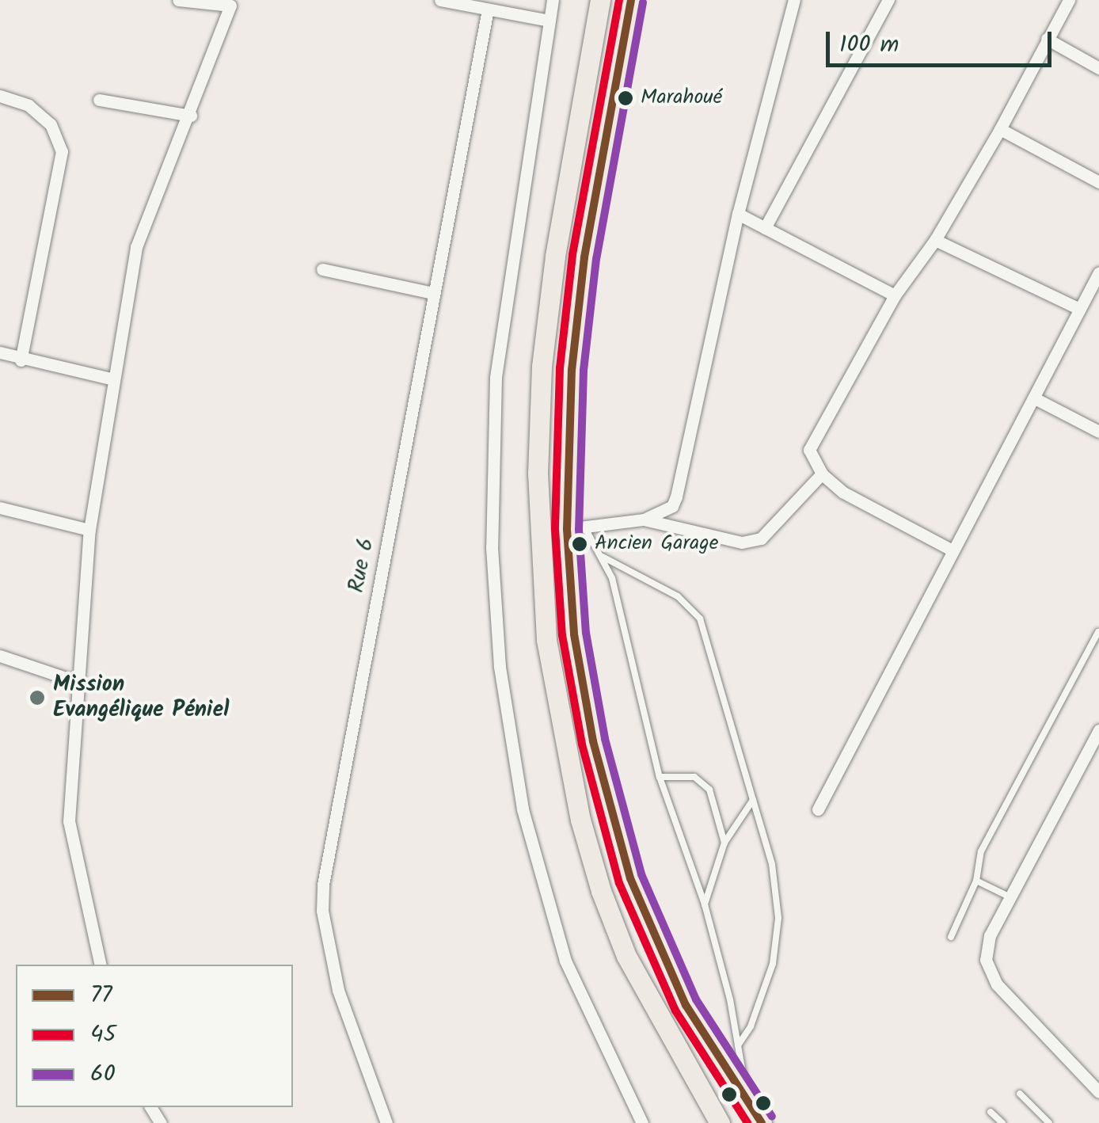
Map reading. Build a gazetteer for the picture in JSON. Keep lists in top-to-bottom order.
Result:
{
  "streets": {
    "street": ["Rue 6"]
  },
  "places": ["Marahoué", "Ancien Garage", "Mission Evangélique Péniel"],
  "lines": ["transit line 77", "transit line 45", "transit line 60"],
  "legend": ["77", "45", "60"],
  "scale_bar": "100 m"
}
